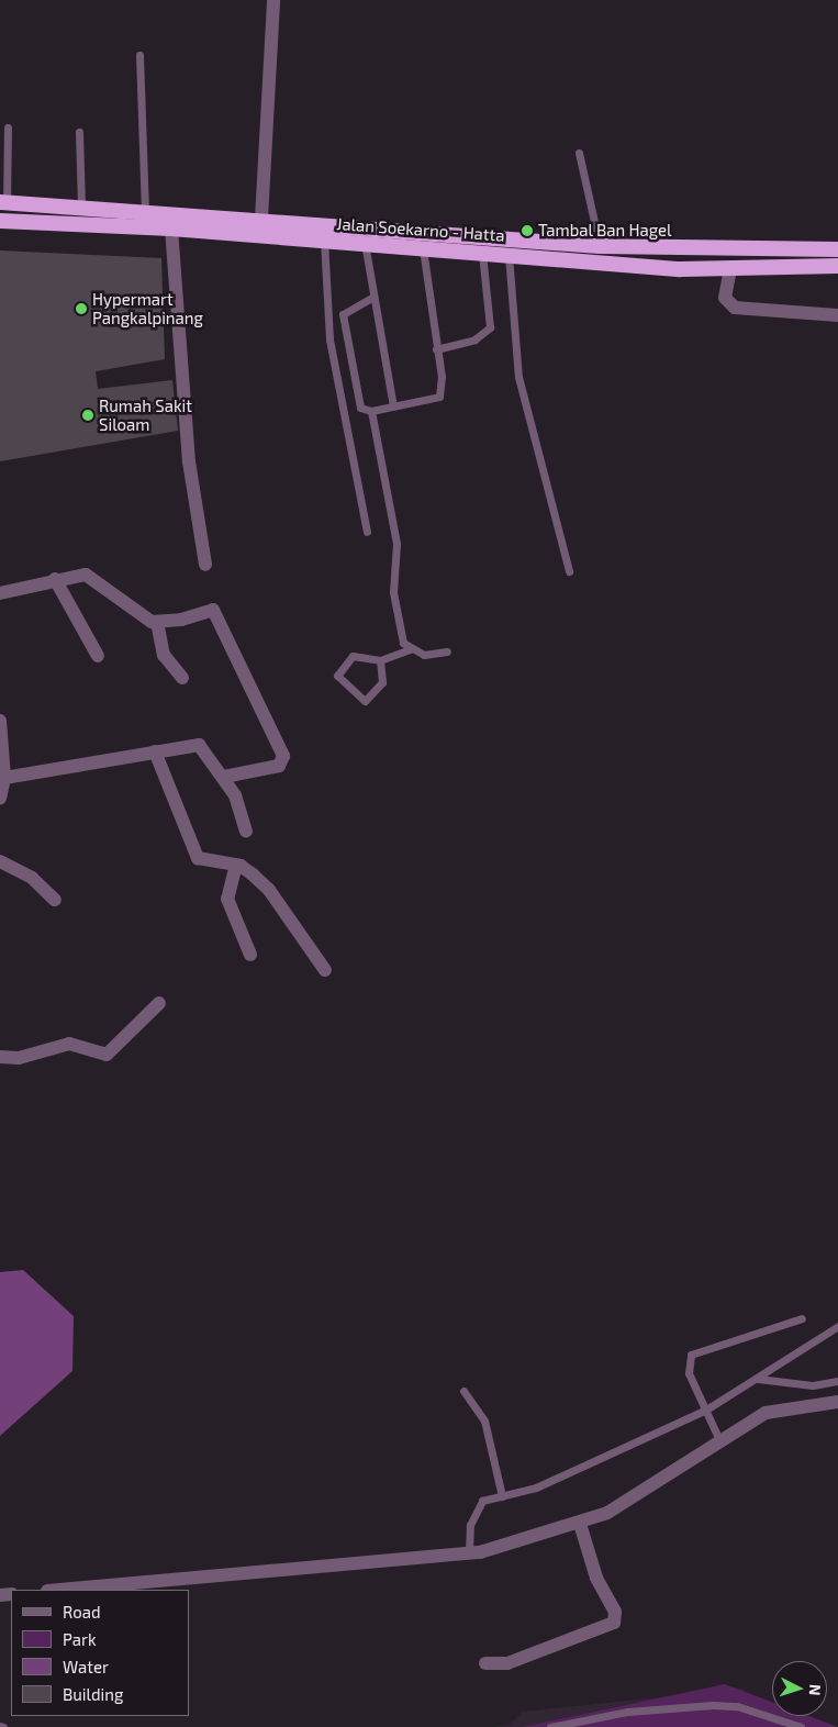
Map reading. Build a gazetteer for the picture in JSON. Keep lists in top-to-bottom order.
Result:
{
  "streets": {
    "highway": ["Jalan Soekarno - Hatta"]
  },
  "places": ["Tambal Ban Hagel", "Hypermart Pangkalpinang", "Rumah Sakit Siloam"],
  "legend": [
    "Road",
    "Park",
    "Water",
    "Building"
  ],
  "north": "right"
}
